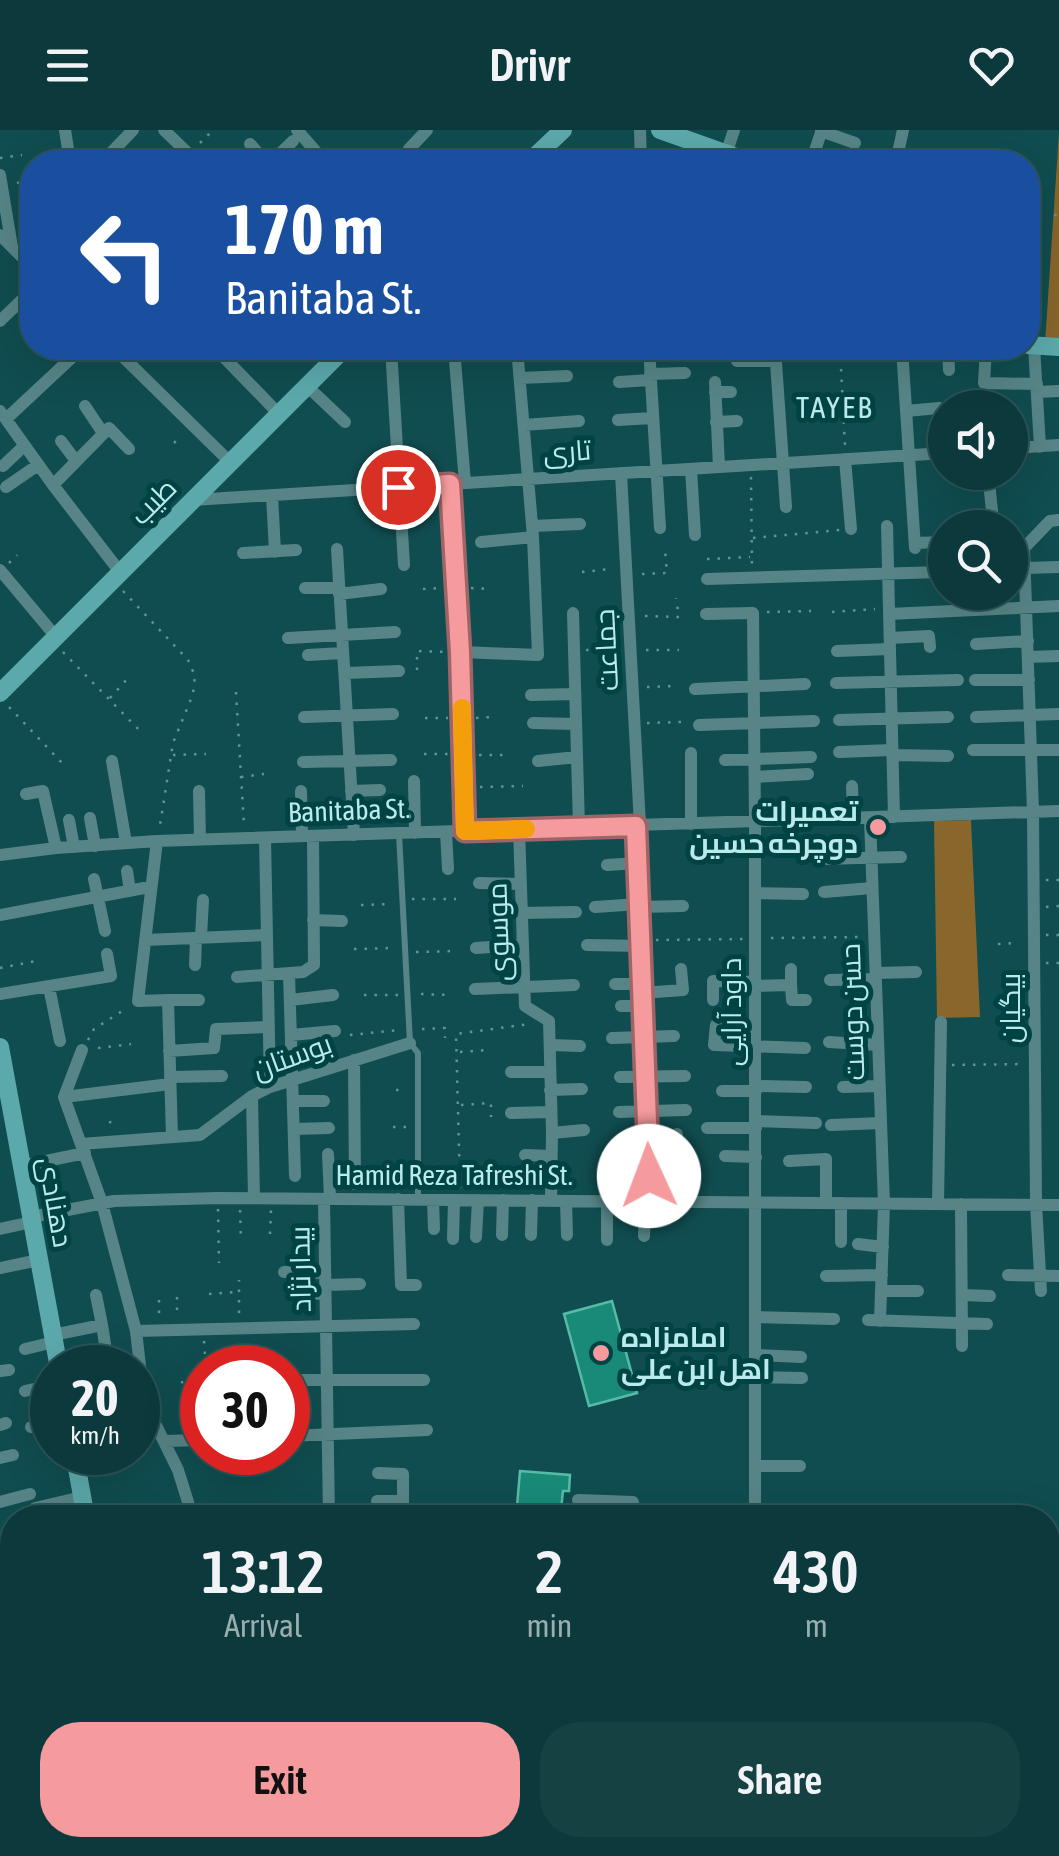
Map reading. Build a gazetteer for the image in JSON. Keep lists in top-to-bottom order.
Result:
{
  "streets": {
    "main road": ["طیب", "دهنادی"],
    "street": [
      "تاری",
      "جماعت",
      "Banitaba St.",
      "موسوی",
      "بیگیان",
      "داود آرایی",
      "حسن دوست",
      "بوستان",
      "Hamid Reza Tafreshi St.",
      "بیدار نژاد"
    ]
  },
  "crossings": [
    ["تاری", "طیب"],
    ["تاری", "جماعت"],
    ["جماعت", "Banitaba St."],
    ["جماعت", "Hamid Reza Tafreshi St."],
    ["Banitaba St.", "موسوی"],
    ["Banitaba St.", "بیگیان"],
    ["Banitaba St.", "داود آرایی"],
    ["Banitaba St.", "حسن دوست"],
    ["بیگیان", "Hamid Reza Tafreshi St."],
    ["داود آرایی", "Hamid Reza Tafreshi St."],
    ["حسن دوست", "Hamid Reza Tafreshi St."],
    ["بوستان", "دهنادی"],
    ["Hamid Reza Tafreshi St.", "دهنادی"],
    ["Hamid Reza Tafreshi St.", "بیدار نژاد"]
  ],
  "districts": ["TAYEB"],
  "places": ["تعمیرات دوچرخه حسین", "امامزاده اهل ابن علی"],
  "page": {
    "header": "Drivr",
    "turn": ["170 m", "Banitaba St."],
    "speed": "20 km/h",
    "limit": "30",
    "eta": [
      "13:12",
      "Arrival",
      "2",
      "min",
      "430",
      "m"
    ],
    "buttons": ["Exit", "Share"]
  }
}
